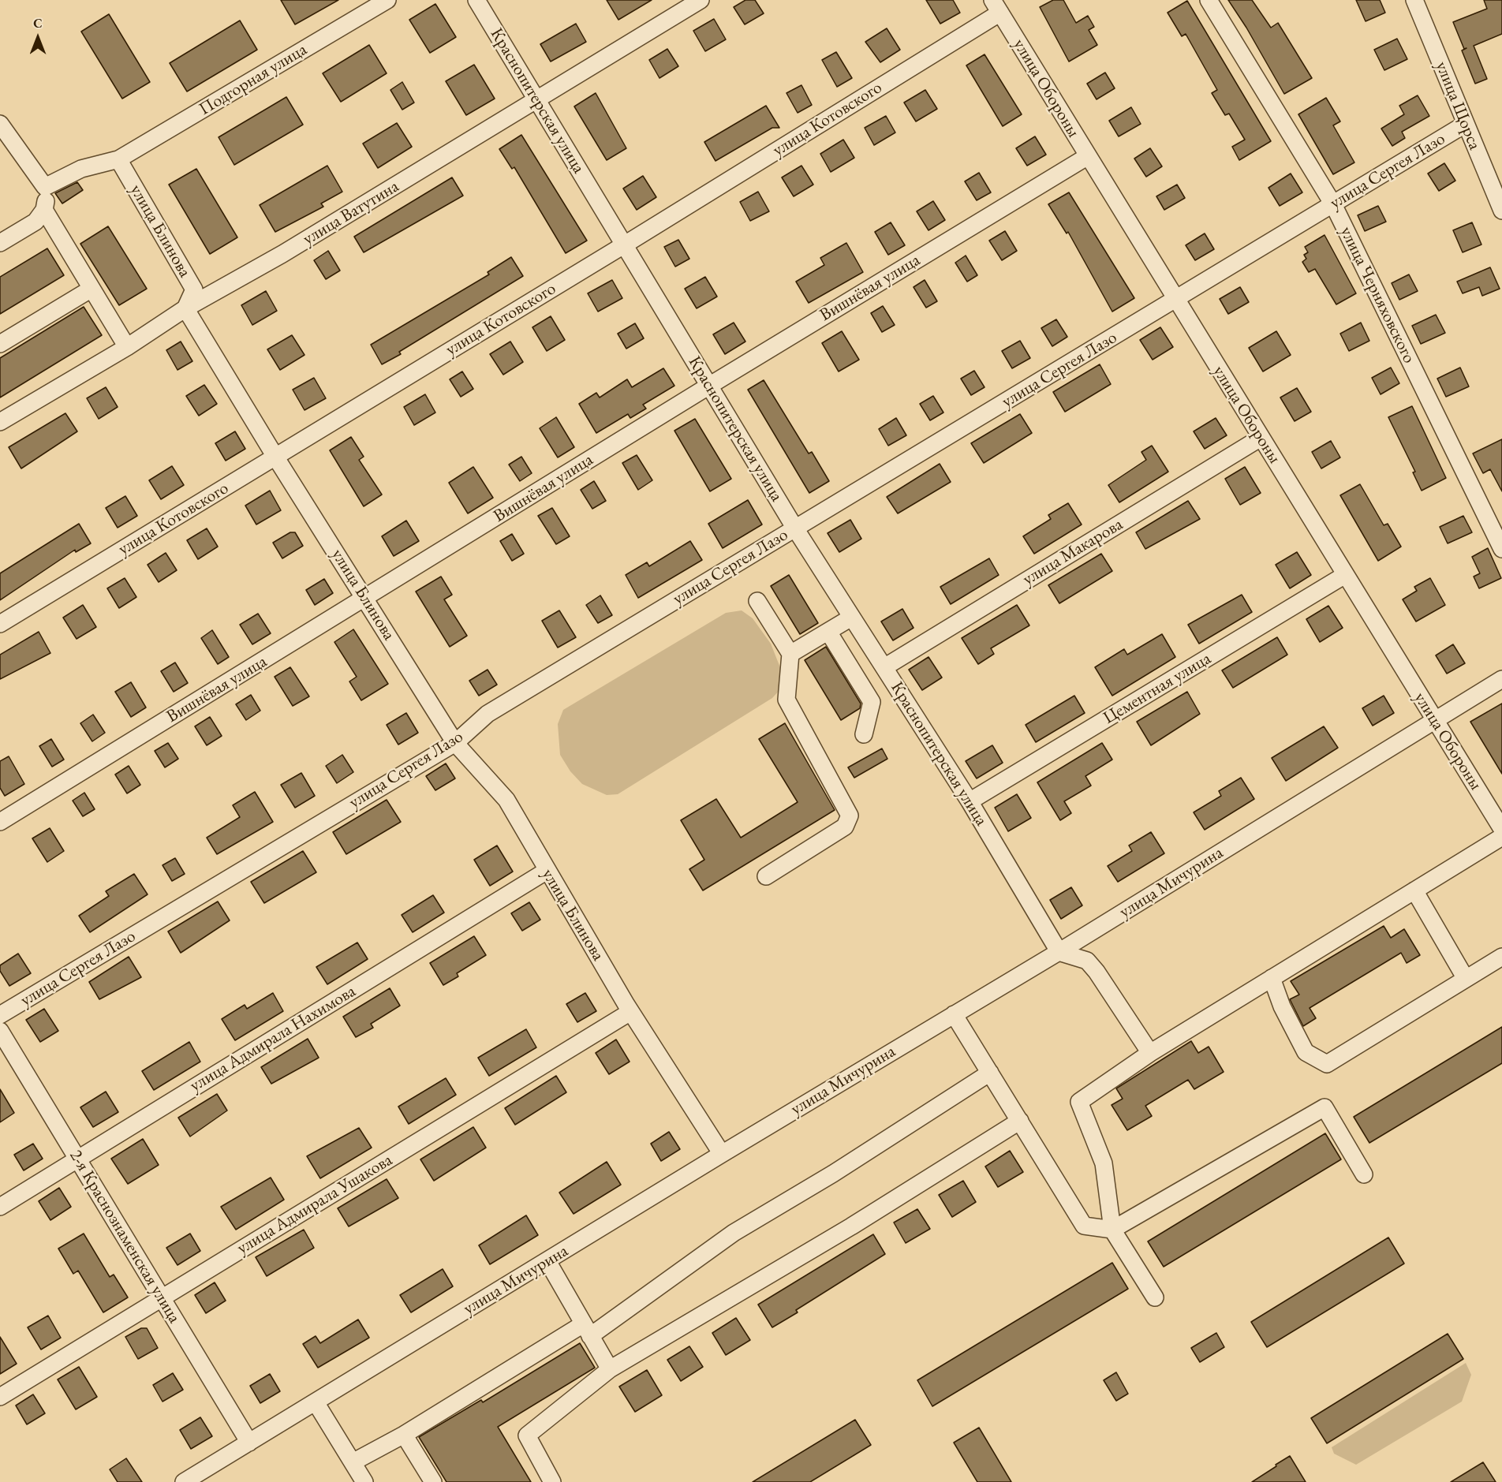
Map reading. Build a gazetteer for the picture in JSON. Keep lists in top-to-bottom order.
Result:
{
  "streets": {
    "street": [
      "Подгорная улица",
      "улица Обороны",
      "Краснопитерская улица",
      "улица Щорса",
      "улица Котовского",
      "улица Сергея Лазо",
      "улица Ватутина",
      "улица Блинова",
      "Вишнёвая улица",
      "улица Черняховского",
      "улица Макарова",
      "Цементная улица",
      "улица Мичурина",
      "улица Адмирала Нахимова",
      "улица Адмирала Ушакова",
      "2-я Краснознаменская улица"
    ]
  },
  "crossings": [
    ["Подгорная улица", "улица Блинова"],
    ["улица Обороны", "улица Котовского"],
    ["улица Обороны", "улица Сергея Лазо"],
    ["улица Обороны", "Вишнёвая улица"],
    ["улица Обороны", "улица Макарова"],
    ["улица Обороны", "Цементная улица"],
    ["улица Обороны", "улица Мичурина"],
    ["Краснопитерская улица", "улица Котовского"],
    ["Краснопитерская улица", "улица Сергея Лазо"],
    ["Краснопитерская улица", "улица Ватутина"],
    ["Краснопитерская улица", "Вишнёвая улица"],
    ["Краснопитерская улица", "улица Макарова"],
    ["Краснопитерская улица", "Цементная улица"],
    ["Краснопитерская улица", "улица Мичурина"],
    ["улица Щорса", "улица Сергея Лазо"],
    ["улица Котовского", "улица Блинова"],
    ["улица Сергея Лазо", "улица Блинова"],
    ["улица Сергея Лазо", "улица Черняховского"],
    ["улица Ватутина", "улица Блинова"],
    ["улица Блинова", "Вишнёвая улица"],
    ["улица Блинова", "улица Мичурина"],
    ["улица Блинова", "улица Адмирала Нахимова"],
    ["улица Блинова", "улица Адмирала Ушакова"],
    ["улица Мичурина", "2-я Краснознаменская улица"],
    ["улица Адмирала Нахимова", "2-я Краснознаменская улица"],
    ["улица Адмирала Ушакова", "2-я Краснознаменская улица"]
  ],
  "north": "top"
}
